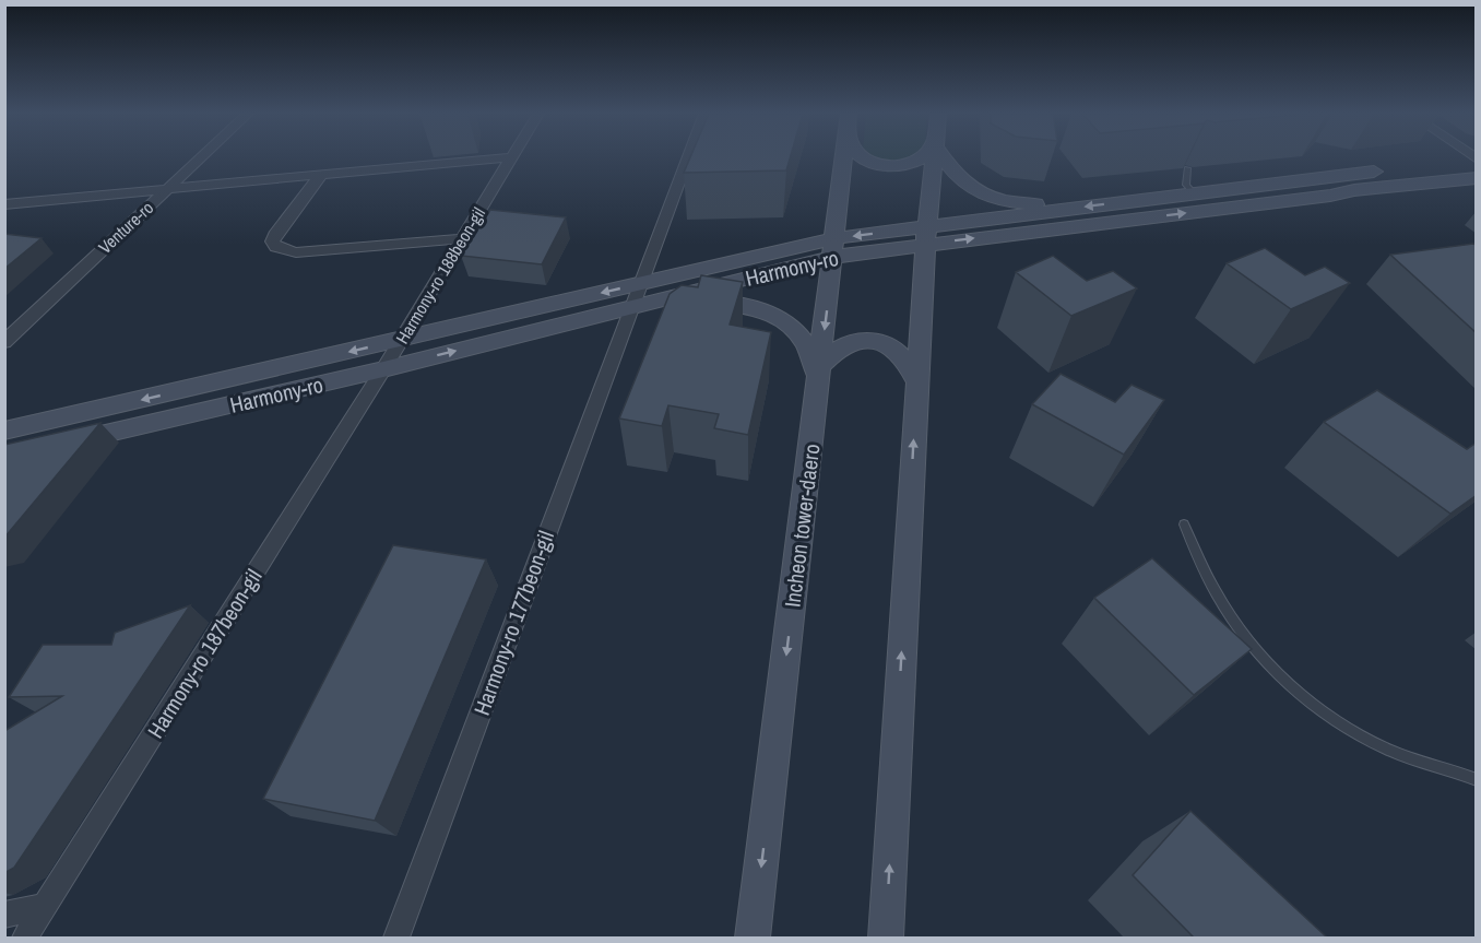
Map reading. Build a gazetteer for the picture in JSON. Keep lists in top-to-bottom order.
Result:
{
  "streets": {
    "street": [
      "Venture-ro",
      "Harmony-ro",
      "Harmony-ro 188beon-gil",
      "Incheon tower-daero",
      "Harmony-ro 177beon-gil",
      "Harmony-ro 187beon-gil"
    ]
  },
  "crossings": [
    ["Harmony-ro", "Harmony-ro 188beon-gil"],
    ["Harmony-ro", "Incheon tower-daero"],
    ["Harmony-ro", "Harmony-ro 177beon-gil"],
    ["Harmony-ro", "Harmony-ro 187beon-gil"],
    ["Harmony-ro 188beon-gil", "Harmony-ro 187beon-gil"]
  ]
}
